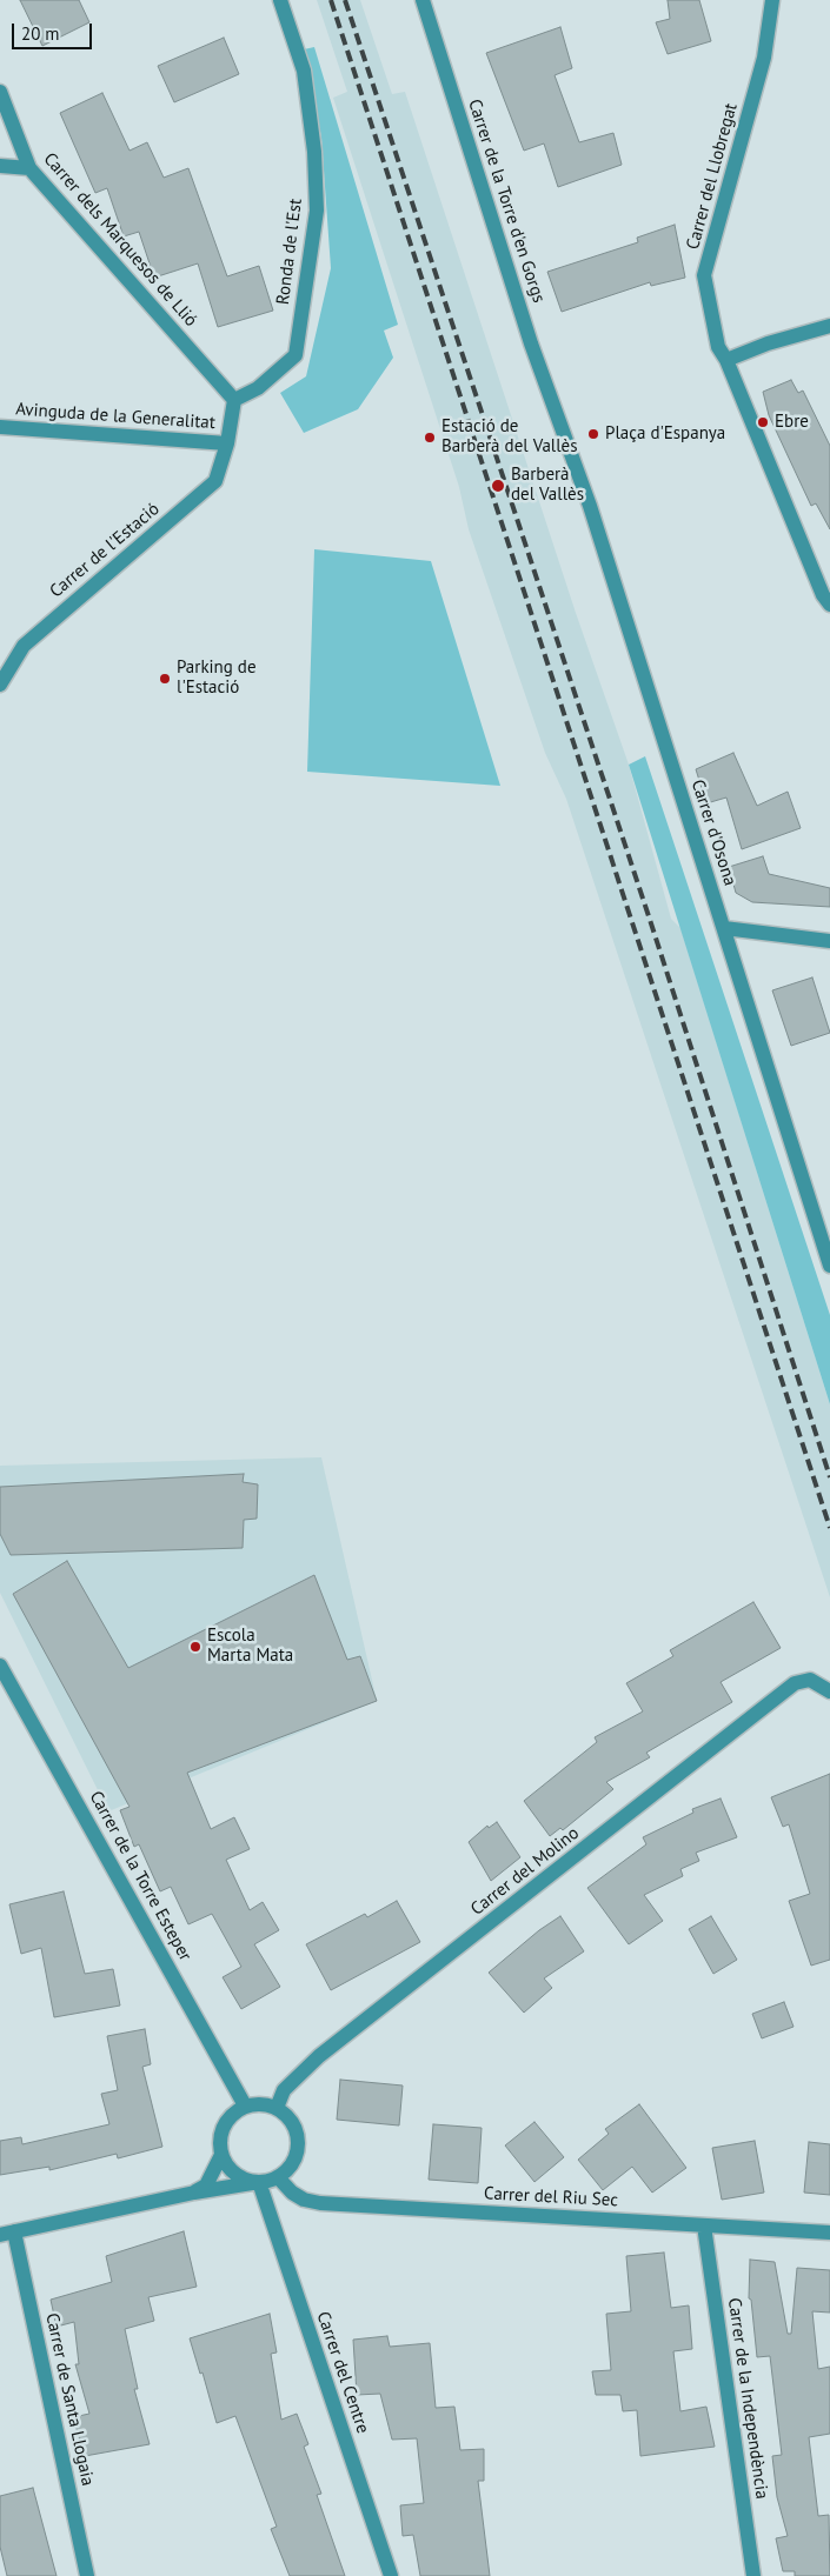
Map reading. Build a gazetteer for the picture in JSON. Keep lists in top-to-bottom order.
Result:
{
  "streets": {
    "street": [
      "Carrer del Llobregat",
      "Carrer de la Torre d'en Gorgs",
      "Carrer dels Marquesos de Llió",
      "Ronda de l'Est",
      "Avinguda de la Generalitat",
      "Carrer de l'Estació",
      "Carrer d'Osona",
      "Carrer del Molino",
      "Carrer de la Torre Esteper",
      "Carrer del Riu Sec",
      "Carrer del Centre",
      "Carrer de la Independència",
      "Carrer de Santa Llogaia"
    ]
  },
  "crossings": [
    ["Carrer de la Torre d'en Gorgs", "Carrer d'Osona"],
    ["Carrer dels Marquesos de Llió", "Ronda de l'Est"],
    ["Avinguda de la Generalitat", "Carrer de l'Estació"],
    ["Carrer del Molino", "Carrer de la Torre Esteper"],
    ["Carrer del Molino", "Carrer del Riu Sec"],
    ["Carrer del Molino", "Carrer del Centre"],
    ["Carrer de la Torre Esteper", "Carrer del Riu Sec"],
    ["Carrer de la Torre Esteper", "Carrer del Centre"],
    ["Carrer del Riu Sec", "Carrer del Centre"],
    ["Carrer del Riu Sec", "Carrer de la Independència"]
  ],
  "places": [
    "Ebre",
    "Plaça d'Espanya",
    "Estació de Barberà del Vallès",
    "Barberà del Vallès",
    "Parking de l'Estació",
    "Escola Marta Mata"
  ],
  "scale_bar": "20 m"
}
